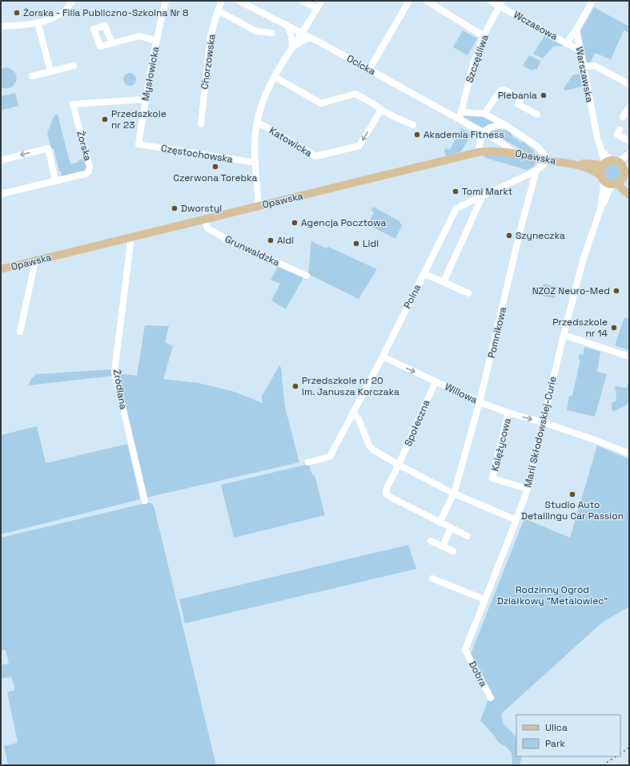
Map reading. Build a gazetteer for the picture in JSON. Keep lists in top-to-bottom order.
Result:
{
  "streets": {
    "main road": ["Opawska"],
    "street": [
      "Wczasowa",
      "Szczęśliwa",
      "Chorzowska",
      "Ocicka",
      "Mysłowicka",
      "Warszawska",
      "Katowicka",
      "Żorska",
      "Częstochowska",
      "Grunwaldzka",
      "Polna",
      "Pomnikowa",
      "Źródlana",
      "Willowa",
      "Społeczna",
      "Marii Skłodowskiej-Curie",
      "Księżycowa",
      "Dobra"
    ]
  },
  "crossings": [
    ["Wczasowa", "Szczęśliwa"],
    ["Wczasowa", "Warszawska"],
    ["Szczęśliwa", "Ocicka"],
    ["Ocicka", "Katowicka"],
    ["Ocicka", "Opawska"],
    ["Mysłowicka", "Żorska"],
    ["Mysłowicka", "Częstochowska"],
    ["Katowicka", "Częstochowska"],
    ["Katowicka", "Opawska"],
    ["Opawska", "Grunwaldzka"],
    ["Opawska", "Polna"],
    ["Opawska", "Źródlana"],
    ["Opawska", "Marii Skłodowskiej-Curie"],
    ["Polna", "Pomnikowa"],
    ["Polna", "Willowa"],
    ["Pomnikowa", "Willowa"],
    ["Pomnikowa", "Społeczna"],
    ["Willowa", "Społeczna"],
    ["Willowa", "Marii Skłodowskiej-Curie"],
    ["Willowa", "Księżycowa"],
    ["Marii Skłodowskiej-Curie", "Księżycowa"],
    ["Marii Skłodowskiej-Curie", "Dobra"]
  ],
  "one_way": ["Willowa"],
  "parks": ["Rodzinny Ogród Działkowy \"Metalowiec\""],
  "places": [
    "Żorska - Filia Publiczno-Szkolna Nr 8",
    "Plebania",
    "Przedszkole nr 23",
    "Akademia Fitness",
    "Czerwona Torebka",
    "Tomi Markt",
    "Dworstyl",
    "Agencja Pocztowa",
    "Szyneczka",
    "Aldi",
    "Lidl",
    "NZOZ Neuro-Med",
    "Przedszkole nr 14",
    "Przedszkole nr 20 im. Janusza Korczaka",
    "Studio Auto Detailingu Car Passion"
  ],
  "legend": ["Ulica", "Park"]
}
